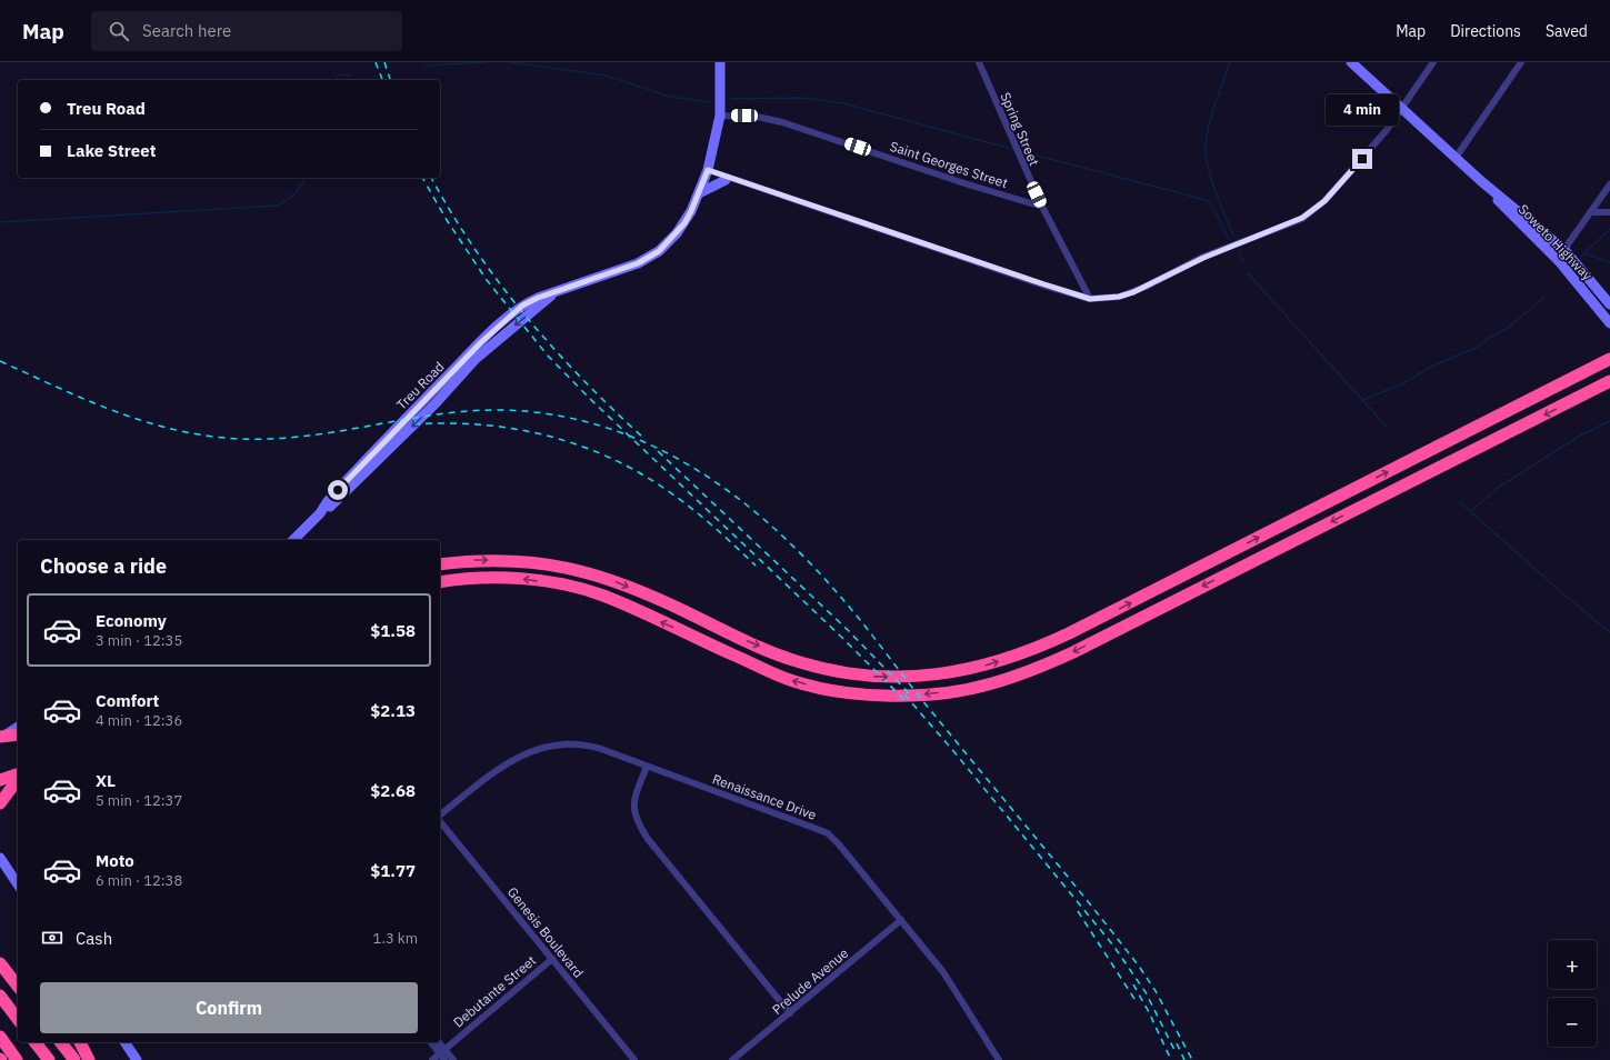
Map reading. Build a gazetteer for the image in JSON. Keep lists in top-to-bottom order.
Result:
{
  "streets": {
    "street": [
      "Spring Street",
      "Saint Georges Street",
      "Soweto Highway",
      "Treu Road",
      "Renaissance Drive",
      "Genesis Boulevard",
      "Prelude Avenue",
      "Debutante Street"
    ]
  },
  "crossings": [
    ["Spring Street", "Saint Georges Street"],
    ["Saint Georges Street", "Treu Road"],
    ["Renaissance Drive", "Prelude Avenue"],
    ["Genesis Boulevard", "Debutante Street"]
  ],
  "page": {
    "header": "Map",
    "search": "Search here",
    "nav": ["Map", "Directions", "Saved"],
    "banner": ["Treu Road", "Lake Street"],
    "bubble": "4 min",
    "heading": "Choose a ride",
    "list": [
      {
        "name": "Economy",
        "note": "3 min · 12:35",
        "value": "$1.58"
      },
      {
        "name": "Comfort",
        "note": "4 min · 12:36",
        "value": "$2.13"
      },
      {
        "name": "XL",
        "note": "5 min · 12:37",
        "value": "$2.68"
      },
      {
        "name": "Moto",
        "note": "6 min · 12:38",
        "value": "$1.77"
      }
    ],
    "pay": ["Cash", "1.3 km"],
    "map_buttons": ["+", "−"],
    "buttons": "Confirm"
  }
}
